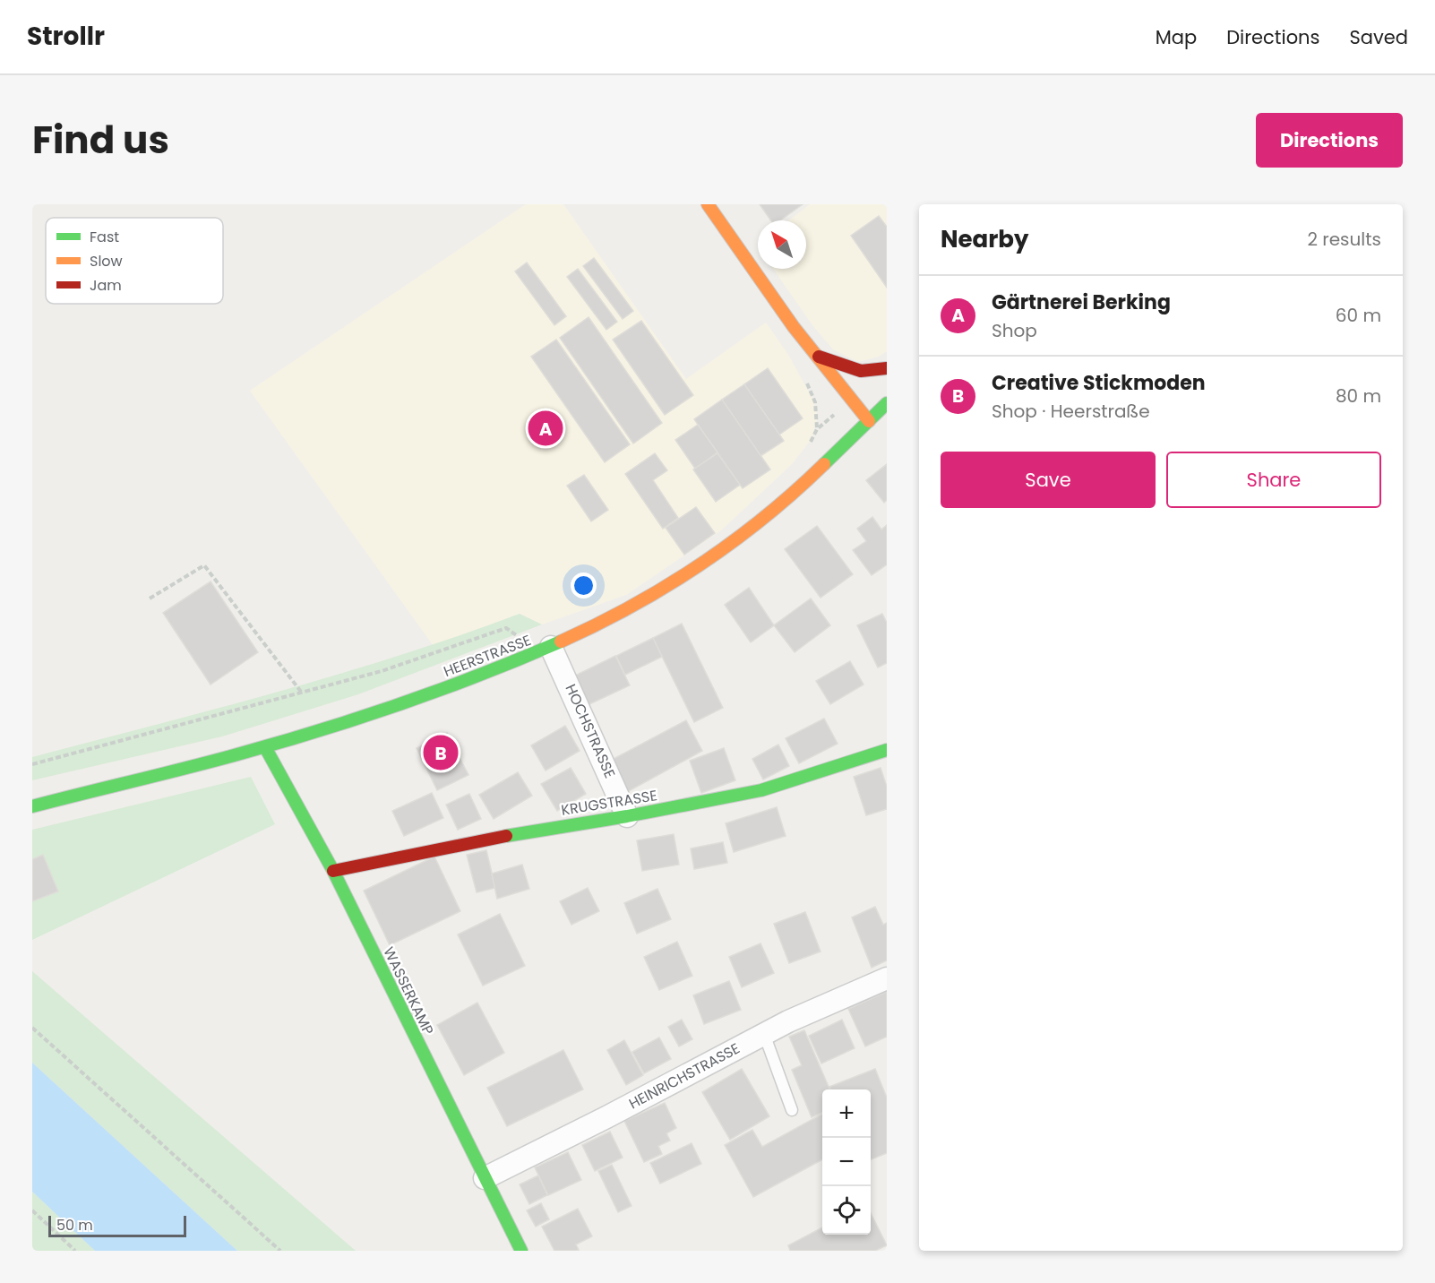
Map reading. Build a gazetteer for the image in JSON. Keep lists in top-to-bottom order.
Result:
{
  "streets": {
    "street": [
      "HEERSTRASSE",
      "HOCHSTRASSE",
      "KRUGSTRASSE",
      "WASSERKAMP",
      "HEINRICHSTRASSE"
    ]
  },
  "crossings": [
    ["HEERSTRASSE", "HOCHSTRASSE"],
    ["HEERSTRASSE", "WASSERKAMP"],
    ["HOCHSTRASSE", "KRUGSTRASSE"],
    ["KRUGSTRASSE", "WASSERKAMP"],
    ["WASSERKAMP", "HEINRICHSTRASSE"]
  ],
  "legend": ["Fast", "Slow", "Jam"],
  "scale_bar": "50 m",
  "north": "top left",
  "page": {
    "header": "Strollr",
    "nav": ["Map", "Directions", "Saved"],
    "title": "Find us",
    "buttons": [
      "Directions",
      ["Save", "Share"]
    ],
    "heading": ["Nearby", "2 results"],
    "list": [
      {
        "mark": "A",
        "name": "Gärtnerei Berking",
        "note": "Shop",
        "value": "60 m"
      },
      {
        "mark": "B",
        "name": "Creative Stickmoden",
        "note": "Shop · Heerstraße",
        "value": "80 m"
      }
    ],
    "pins": ["A", "B"],
    "map_buttons": ["+", "−"],
    "scale": "50 m"
  }
}
